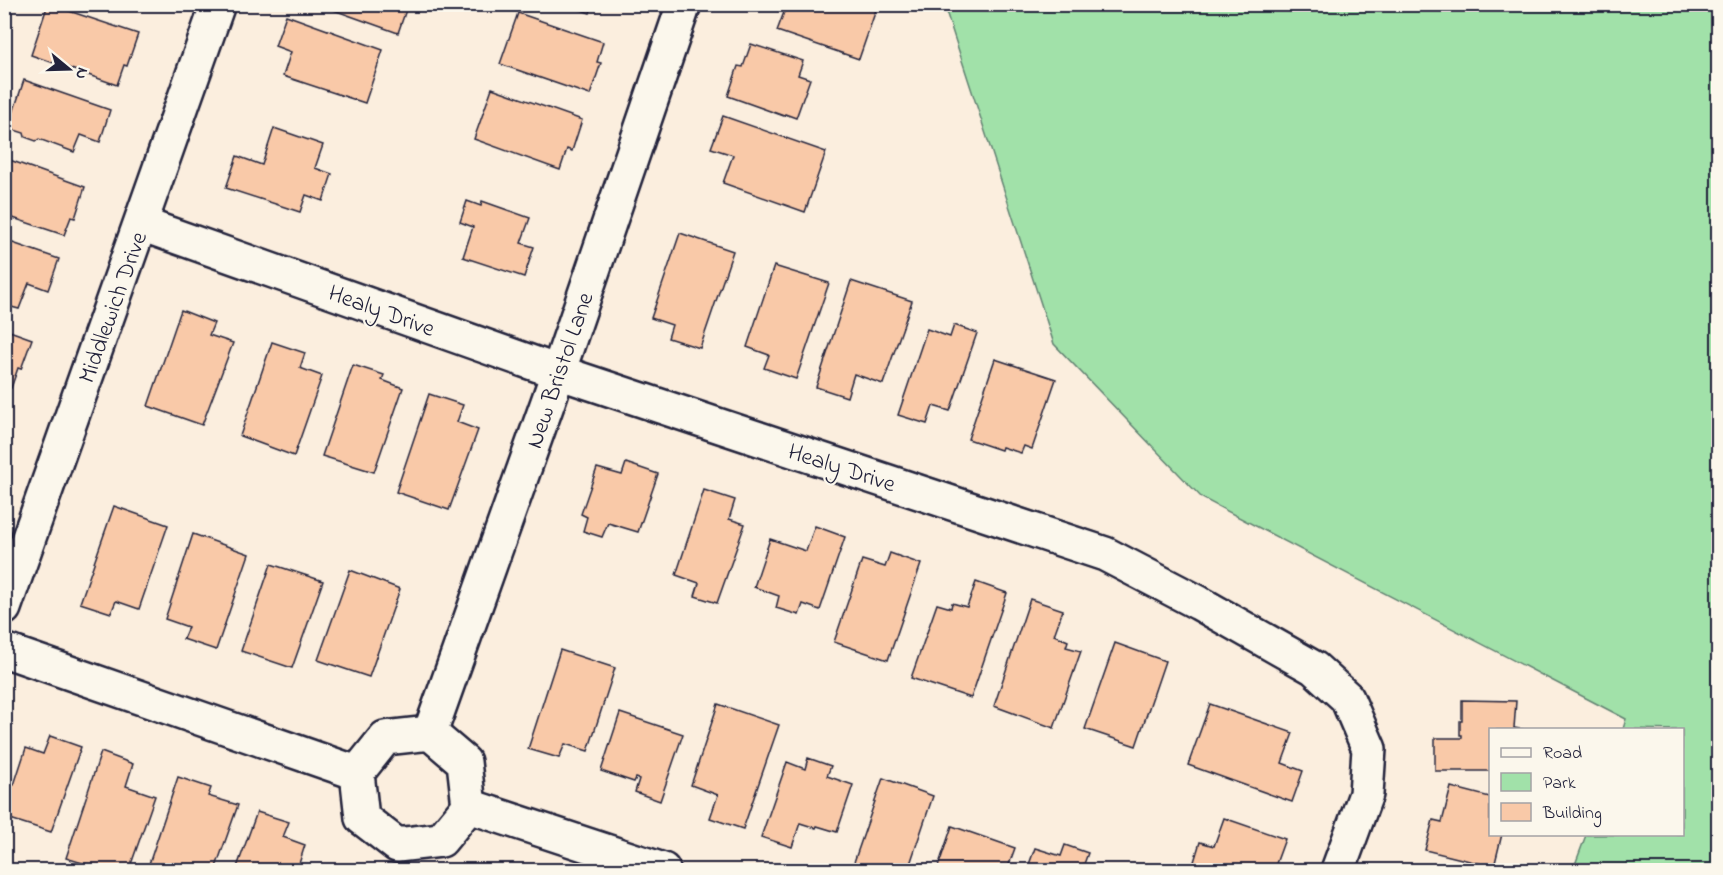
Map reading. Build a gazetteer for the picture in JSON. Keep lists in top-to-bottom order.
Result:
{
  "streets": {
    "street": ["Middlewich Drive", "Healy Drive", "New Bristol Lane"]
  },
  "crossings": [
    ["Middlewich Drive", "Healy Drive"],
    ["Healy Drive", "New Bristol Lane"]
  ],
  "legend": ["Road", "Park", "Building"],
  "north": "right"
}
